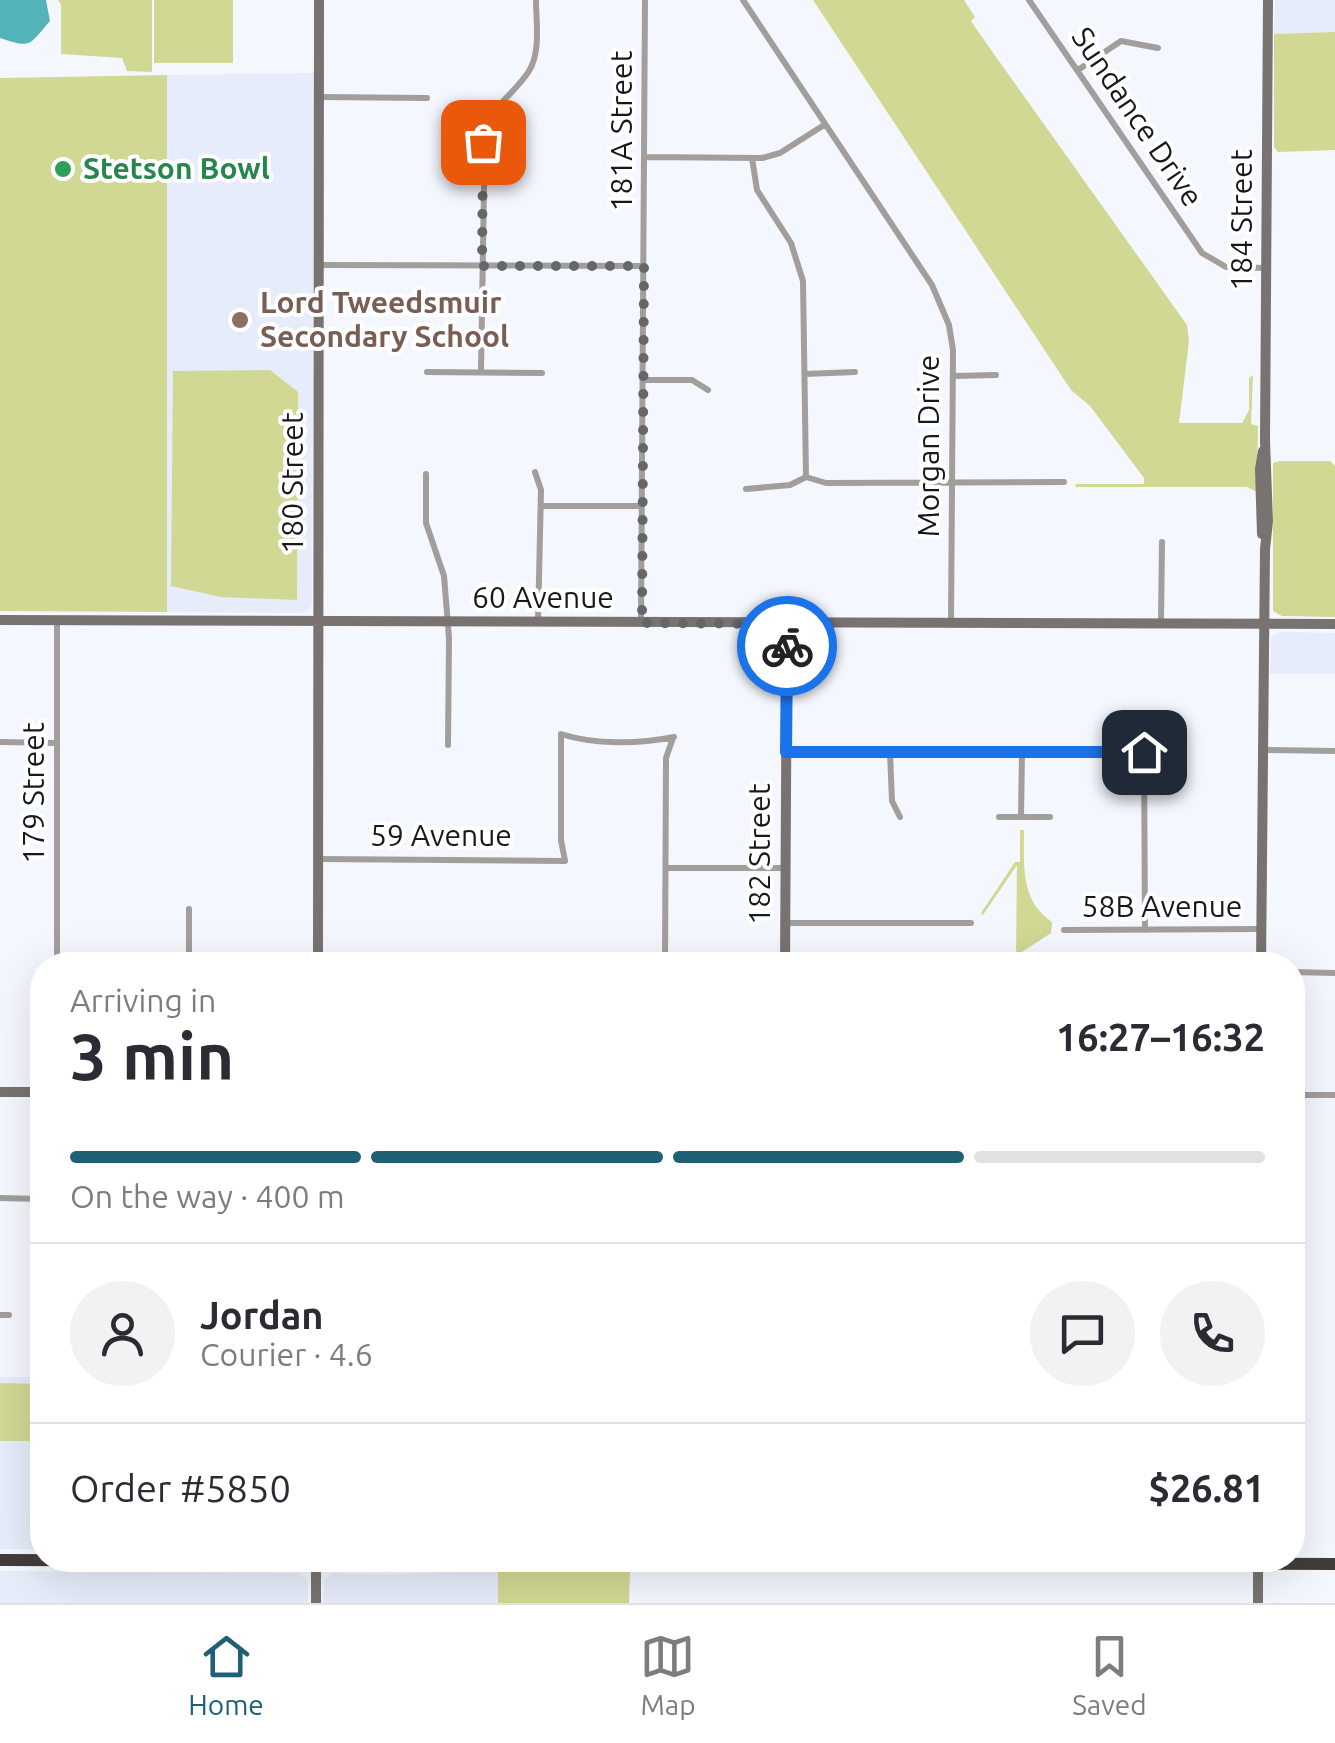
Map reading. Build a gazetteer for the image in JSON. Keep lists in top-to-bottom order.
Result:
{
  "streets": {
    "main road": [
      "184 Street",
      "180 Street",
      "60 Avenue",
      "182 Street"
    ],
    "street": [
      "Sundance Drive",
      "181A Street",
      "Morgan Drive",
      "179 Street",
      "59 Avenue",
      "58B Avenue"
    ]
  },
  "crossings": [
    ["Sundance Drive", "184 Street"],
    ["181A Street", "60 Avenue"],
    ["184 Street", "60 Avenue"],
    ["184 Street", "58B Avenue"],
    ["Morgan Drive", "60 Avenue"],
    ["180 Street", "60 Avenue"],
    ["180 Street", "59 Avenue"],
    ["60 Avenue", "179 Street"],
    ["60 Avenue", "182 Street"]
  ],
  "places": ["Stetson Bowl", "Lord Tweedsmuir Secondary School"],
  "page": {
    "heading": ["3 min", "Arriving in", "16:27–16:32"],
    "panel": [
      "Jordan",
      "Courier · 4.6",
      "Order #5850",
      "$26.81"
    ],
    "bar": "On the way · 400 m",
    "tabs": ["Home", "Map", "Saved"]
  }
}
